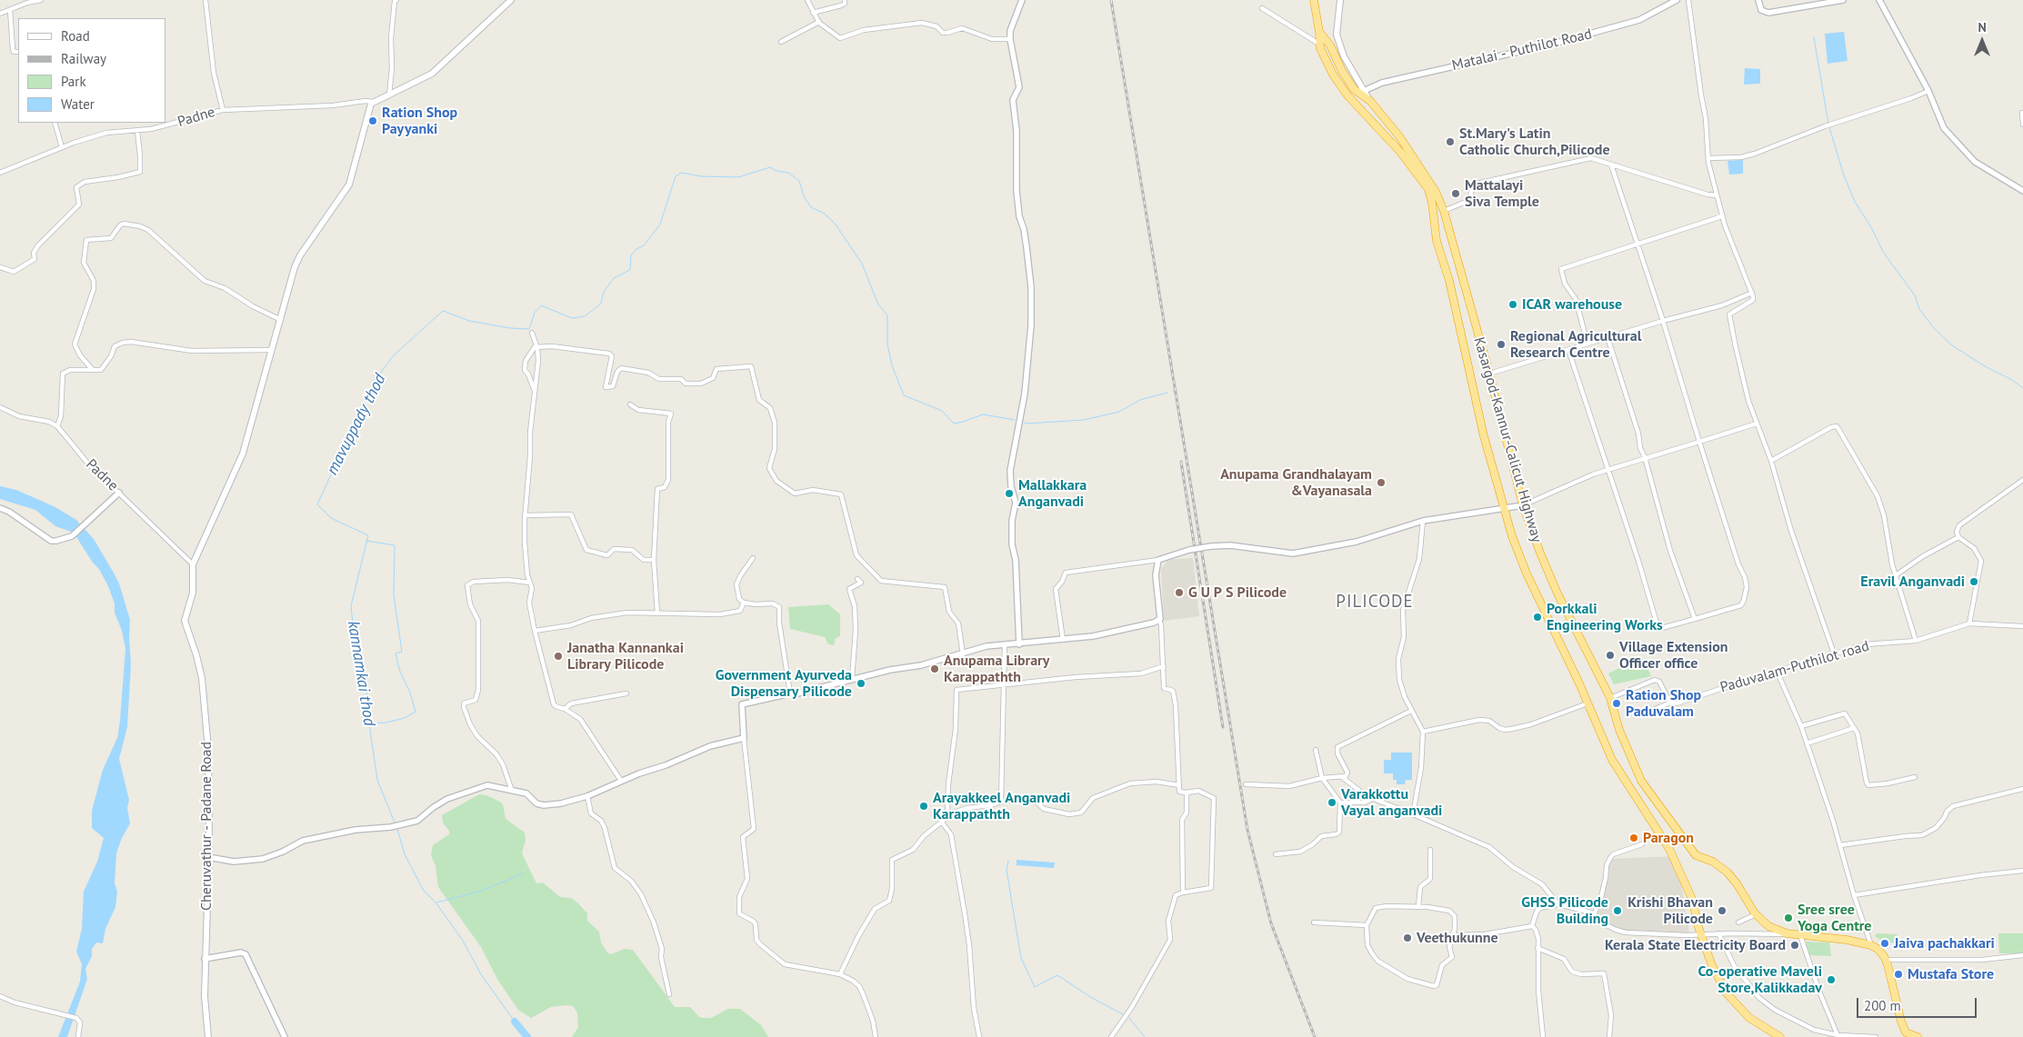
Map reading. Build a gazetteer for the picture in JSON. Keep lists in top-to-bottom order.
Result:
{
  "streets": {
    "highway": ["Kasargod-Kannur-Calicut Highway"],
    "main road": ["Cheruvathur - Padane Road"],
    "street": ["Matalai - Puthilot Road", "Padne", "Paduvalam-Puthilot road"]
  },
  "crossings": [
    ["Matalai - Puthilot Road", "Kasargod-Kannur-Calicut Highway"],
    ["Padne", "Cheruvathur - Padane Road"]
  ],
  "districts": ["PILICODE"],
  "water": ["mavuppady thod", "kannamkai thod"],
  "places": [
    "Ration Shop Payyanki",
    "St.Mary's Latin Catholic Church,Pilicode",
    "Mattalayi Siva Temple",
    "ICAR warehouse",
    "Regional Agricultural Research Centre",
    "Anupama Grandhalayam &Vayanasala",
    "Mallakkara Anganvadi",
    "Eravil Anganvadi",
    "G U P S Pilicode",
    "Porkkali Engineering Works",
    "Village Extension Officer office",
    "Janatha Kannankai Library Pilicode",
    "Anupama Library Karappathth",
    "Government Ayurveda Dispensary Pilicode",
    "Ration Shop Paduvalam",
    "Varakkottu Vayal anganvadi",
    "Arayakkeel Anganvadi Karappathth",
    "Paragon",
    "GHSS Pilicode Building",
    "Krishi Bhavan Pilicode",
    "Sree sree Yoga Centre",
    "Veethukunne",
    "Jaiva pachakkari",
    "Kerala State Electricity Board",
    "Mustafa Store",
    "Co-operative Maveli Store,Kalikkadav"
  ],
  "legend": [
    "Road",
    "Railway",
    "Park",
    "Water"
  ],
  "scale_bar": "200 m",
  "north": "top"
}
